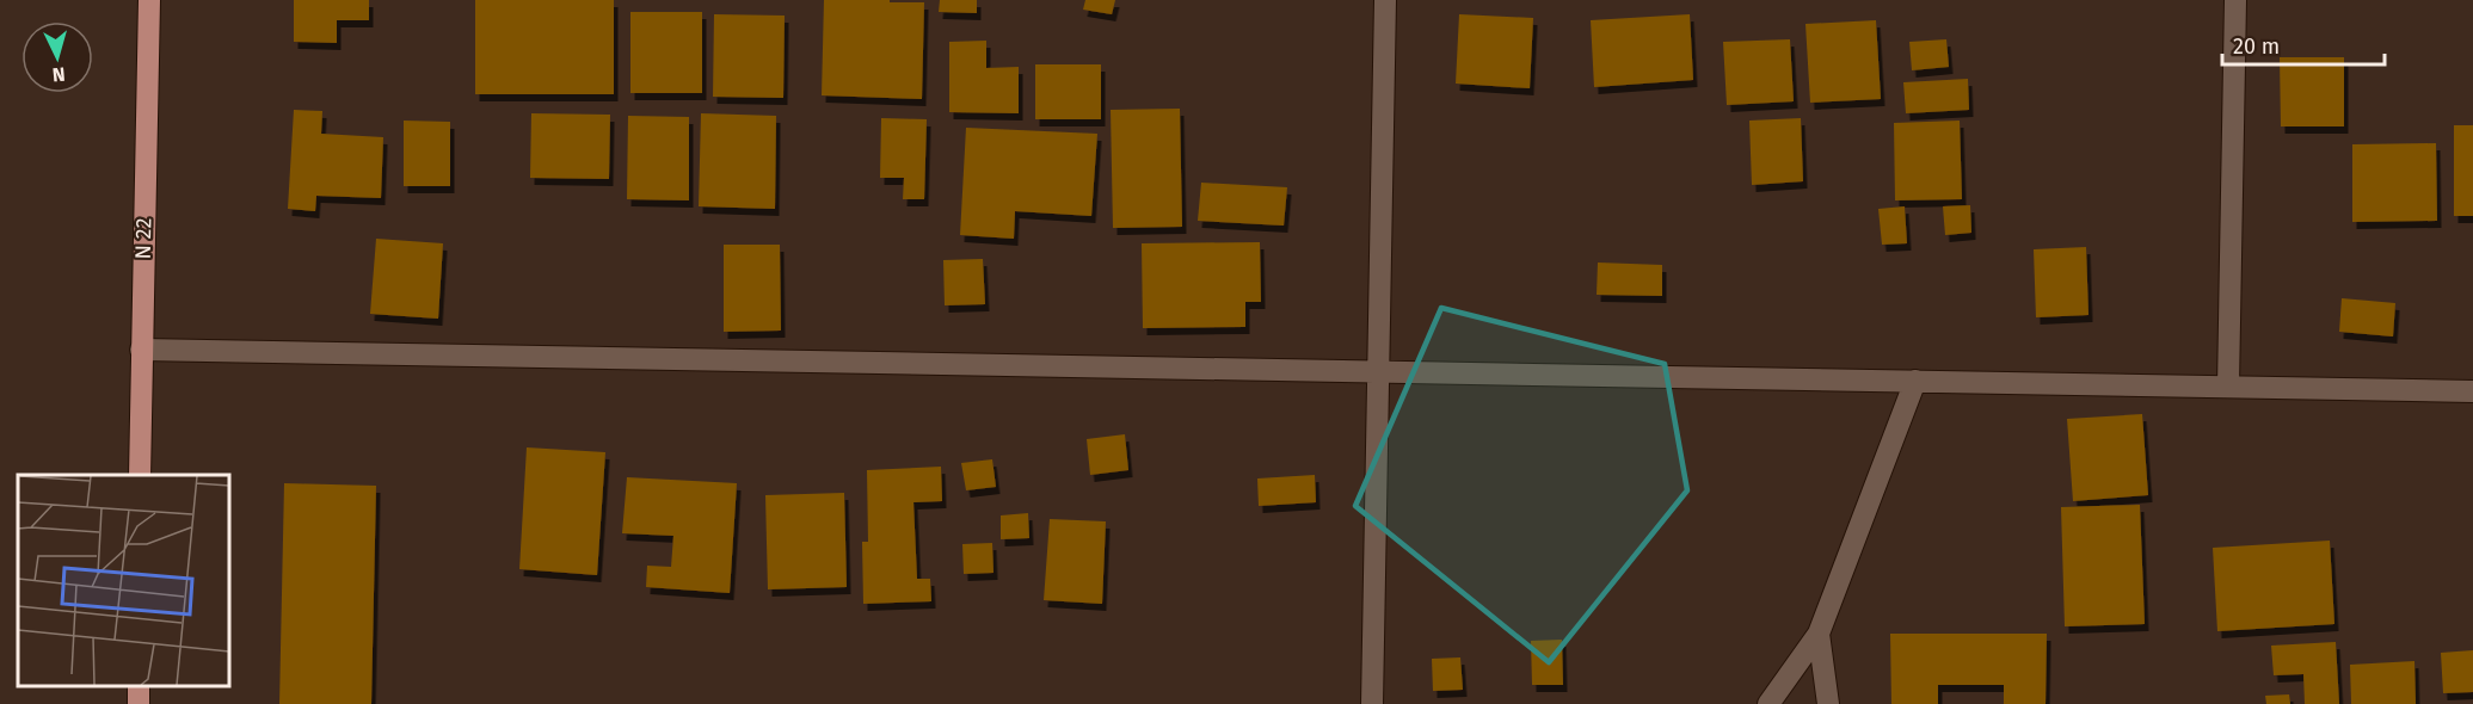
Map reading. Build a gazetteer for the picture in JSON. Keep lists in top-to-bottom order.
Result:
{
  "streets": {
    "main road": ["N 22"]
  },
  "scale_bar": "20 m",
  "north": "bottom"
}
